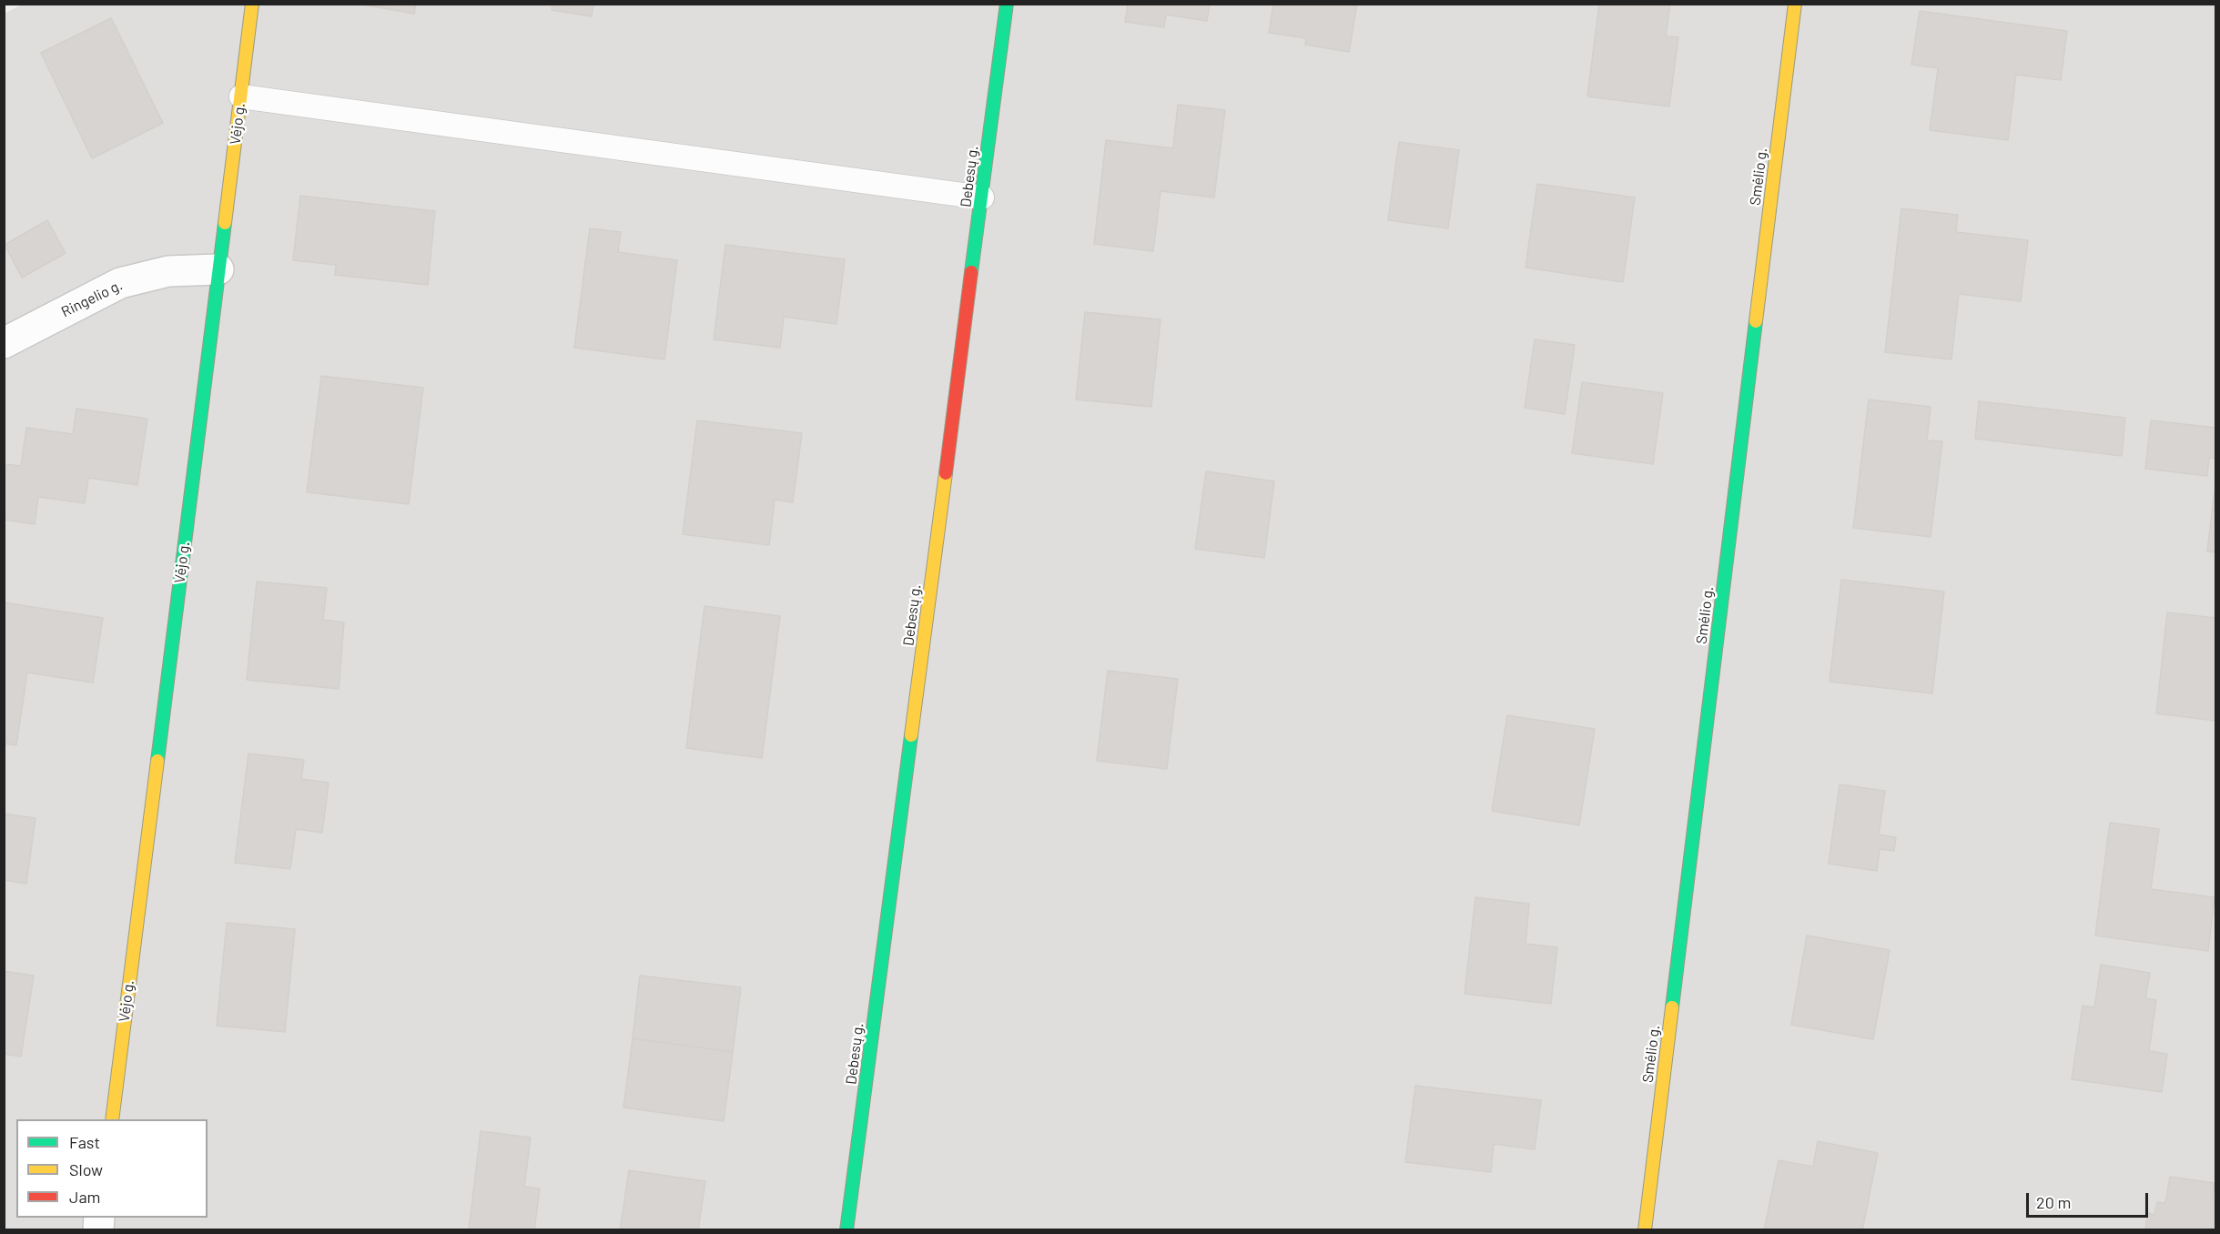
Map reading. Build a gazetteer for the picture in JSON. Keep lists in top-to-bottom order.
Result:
{
  "streets": {
    "street": [
      "Vėjo g.",
      "Debesų g.",
      "Smėlio g.",
      "Ringelio g."
    ]
  },
  "crossings": [
    ["Vėjo g.", "Ringelio g."]
  ],
  "legend": ["Fast", "Slow", "Jam"],
  "scale_bar": "20 m"
}
